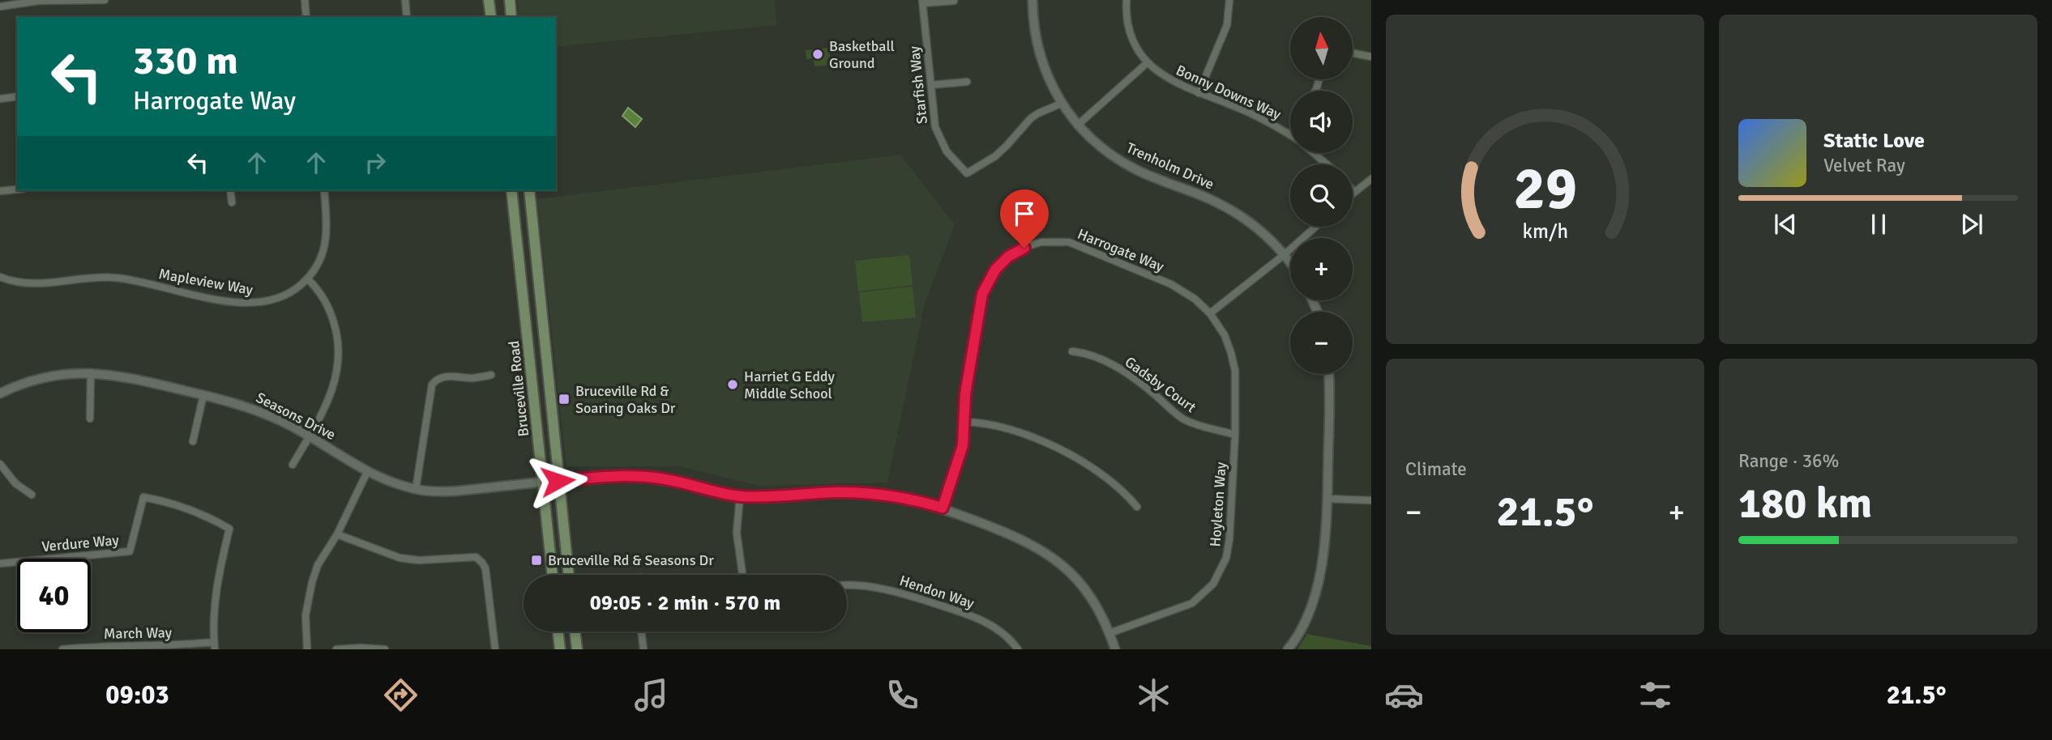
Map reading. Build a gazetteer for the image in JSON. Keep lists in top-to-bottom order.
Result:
{
  "streets": {
    "main road": ["Bruceville Road"],
    "street": [
      "Starfish Way",
      "Bonny Downs Way",
      "Trenholm Drive",
      "Harrogate Way",
      "Mapleview Way",
      "Gadsby Court",
      "Seasons Drive",
      "Hoyleton Way",
      "Verdure Way",
      "Hendon Way",
      "March Way"
    ]
  },
  "crossings": [
    ["Starfish Way", "Trenholm Drive"],
    ["Harrogate Way", "Seasons Drive"],
    ["Harrogate Way", "Hoyleton Way"],
    ["Gadsby Court", "Hoyleton Way"],
    ["Bruceville Road", "Seasons Drive"],
    ["Seasons Drive", "Hoyleton Way"],
    ["Verdure Way", "March Way"]
  ],
  "places": {
    "other": ["Basketball Ground", "Harriet G Eddy Middle School"],
    "transit": ["Bruceville Rd & Soaring Oaks Dr", "Bruceville Rd & Seasons Dr"]
  },
  "north": "top",
  "page": {
    "map_buttons": ["+", "−"],
    "turn": ["330 m", "Harrogate Way"],
    "song": ["Static Love", "Velvet Ray"],
    "tile": [
      "Climate",
      ["Range · 36%", "180 km"]
    ],
    "heat": ["−", "21.5°", "+"],
    "limit": "40",
    "trip": "09:05 · 2 min · 570 m",
    "tabs": ["09:03", "21.5°"],
    "gauge": ["29", "km/h"]
  }
}
